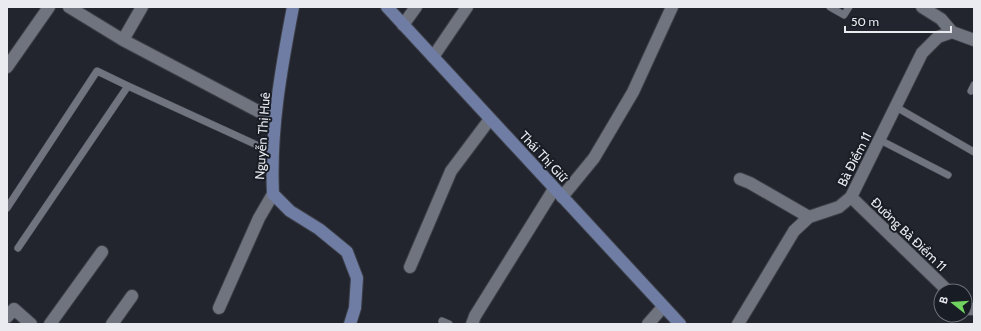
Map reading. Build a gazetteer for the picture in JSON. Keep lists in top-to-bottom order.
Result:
{
  "streets": {
    "street": [
      "Nguyễn Thị Huê",
      "Thái Thị Giữ",
      "Bà Điểm 11",
      "Đường Bà Điểm 11"
    ]
  },
  "crossings": [
    ["Bà Điểm 11", "Đường Bà Điểm 11"]
  ],
  "scale_bar": "50 m",
  "north": "left"
}
